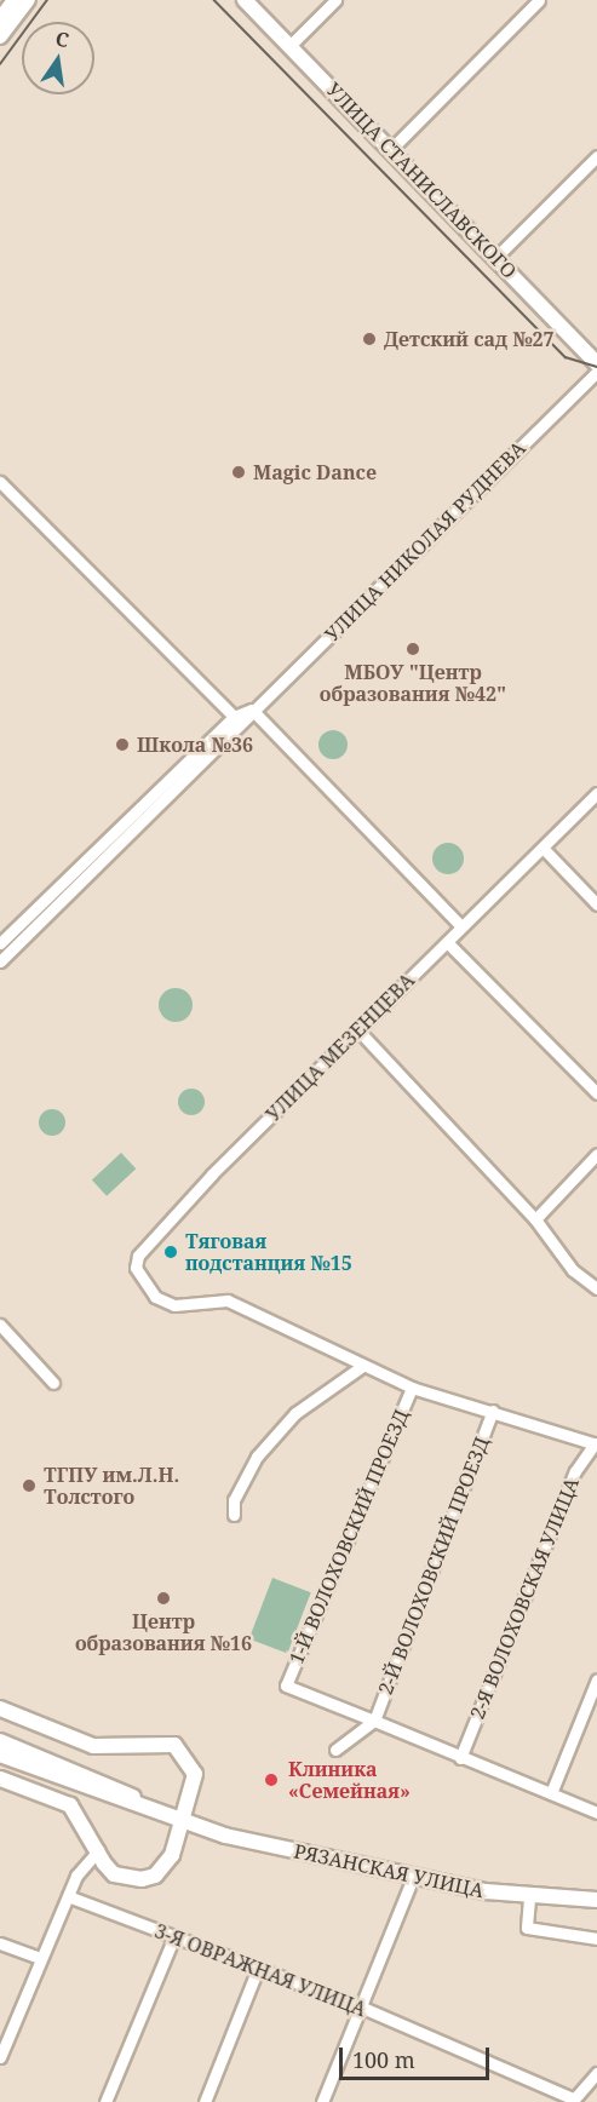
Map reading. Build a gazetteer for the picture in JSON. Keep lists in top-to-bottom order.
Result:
{
  "streets": {
    "main road": ["УЛИЦА СТАНИСЛАВСКОГО", "РЯЗАНСКАЯ УЛИЦА"],
    "street": [
      "УЛИЦА НИКОЛАЯ РУДНЕВА",
      "УЛИЦА МЕЗЕНЦЕВА",
      "1-Й ВОЛОХОВСКИЙ ПРОЕЗД",
      "2-Й ВОЛОХОВСКИЙ ПРОЕЗД",
      "2-Я ВОЛОХОВСКАЯ УЛИЦА",
      "3-Я ОВРАЖНАЯ УЛИЦА"
    ]
  },
  "crossings": [
    ["1-Й ВОЛОХОВСКИЙ ПРОЕЗД", "2-Й ВОЛОХОВСКИЙ ПРОЕЗД"]
  ],
  "places": [
    "Детский сад №27",
    "Magic Dance",
    "МБОУ \"Центр образования №42\"",
    "Школа №36",
    "Тяговая подстанция №15",
    "ТГПУ им.Л.Н. Толстого",
    "Центр образования №16",
    "Клиника «Семейная»"
  ],
  "scale_bar": "100 m",
  "north": "top"
}
